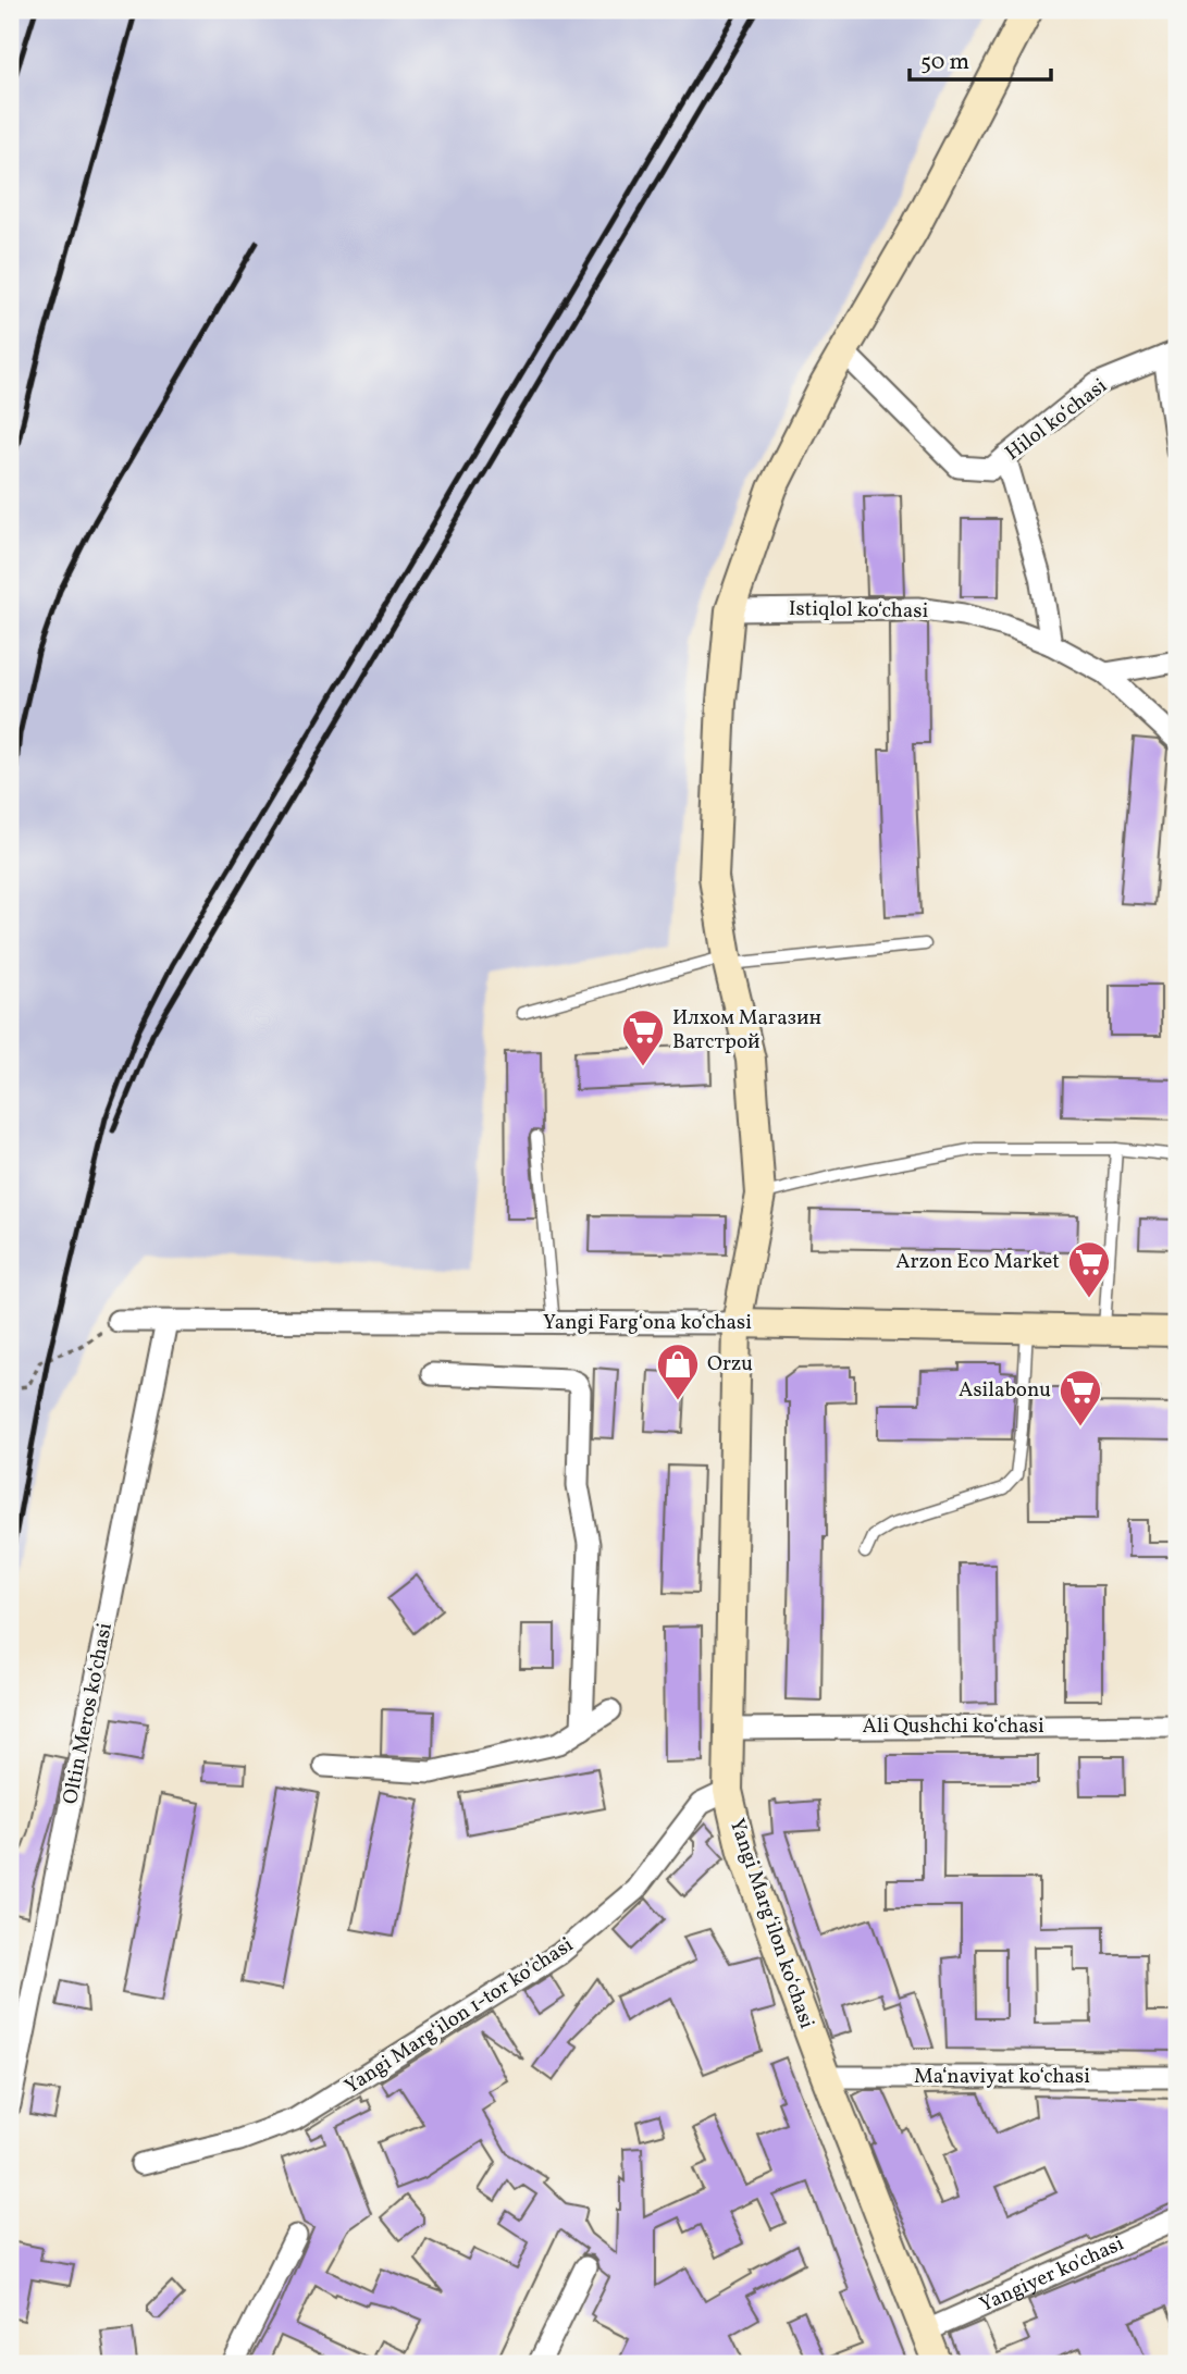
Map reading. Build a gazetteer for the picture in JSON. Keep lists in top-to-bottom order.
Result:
{
  "streets": {
    "main road": ["Yangi Fargʻona koʻchasi", "Yangi Margʻilon koʻchasi"],
    "street": [
      "Hilol koʻchasi",
      "Istiqlol koʻchasi",
      "Oltin Meros koʻchasi",
      "Ali Qushchi koʻchasi",
      "Yangi Margʻilon 1-tor koʼchasi",
      "Maʻnaviyat koʻchasi",
      "Yangiyer ko'chasi"
    ]
  },
  "crossings": [
    ["Hilol koʻchasi", "Yangi Margʻilon koʻchasi"],
    ["Istiqlol koʻchasi", "Yangi Margʻilon koʻchasi"],
    ["Yangi Fargʻona koʻchasi", "Oltin Meros koʻchasi"],
    ["Yangi Fargʻona koʻchasi", "Yangi Margʻilon koʻchasi"],
    ["Ali Qushchi koʻchasi", "Yangi Margʻilon koʻchasi"],
    ["Yangi Margʻilon koʻchasi", "Yangi Margʻilon 1-tor koʼchasi"],
    ["Yangi Margʻilon koʻchasi", "Maʻnaviyat koʻchasi"],
    ["Yangi Margʻilon koʻchasi", "Yangiyer ko'chasi"]
  ],
  "places": {
    "supermarket": ["Илхом Магазин Ватстрой", "Arzon Eco Market", "Asilabonu"],
    "shop": ["Orzu"]
  },
  "scale_bar": "50 m"
}
